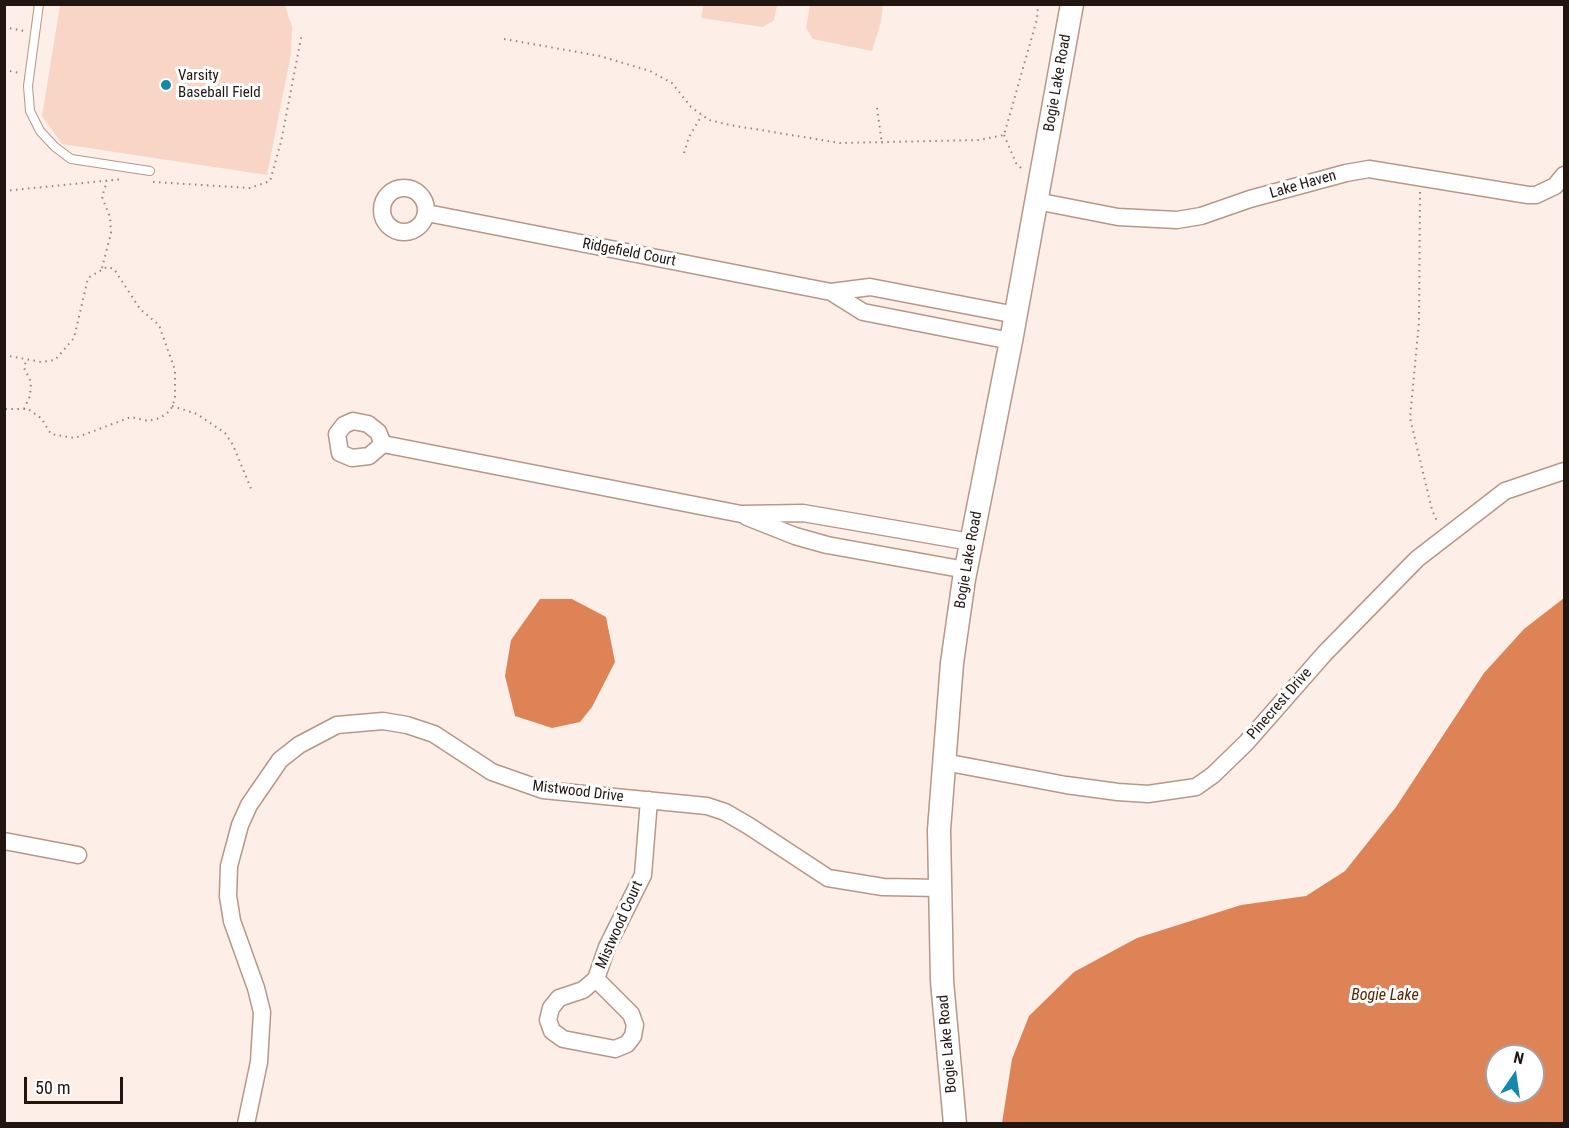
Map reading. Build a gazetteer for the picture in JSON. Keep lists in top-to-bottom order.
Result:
{
  "streets": {
    "main road": ["Bogie Lake Road"],
    "street": [
      "Lake Haven",
      "Ridgefield Court",
      "Pinecrest Drive",
      "Mistwood Drive",
      "Mistwood Court"
    ]
  },
  "crossings": [
    ["Bogie Lake Road", "Lake Haven"],
    ["Bogie Lake Road", "Ridgefield Court"],
    ["Bogie Lake Road", "Pinecrest Drive"],
    ["Bogie Lake Road", "Mistwood Drive"],
    ["Mistwood Drive", "Mistwood Court"]
  ],
  "water": ["Bogie Lake"],
  "places": ["Varsity Baseball Field"],
  "scale_bar": "50 m",
  "north": "top"
}
